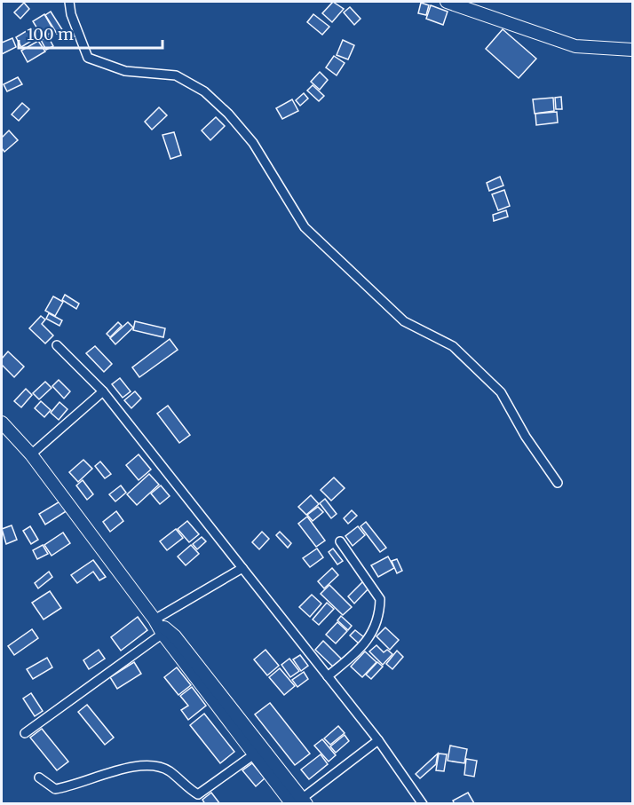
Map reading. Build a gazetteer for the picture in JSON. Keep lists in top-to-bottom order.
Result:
{
  "scale_bar": "100 m"
}
